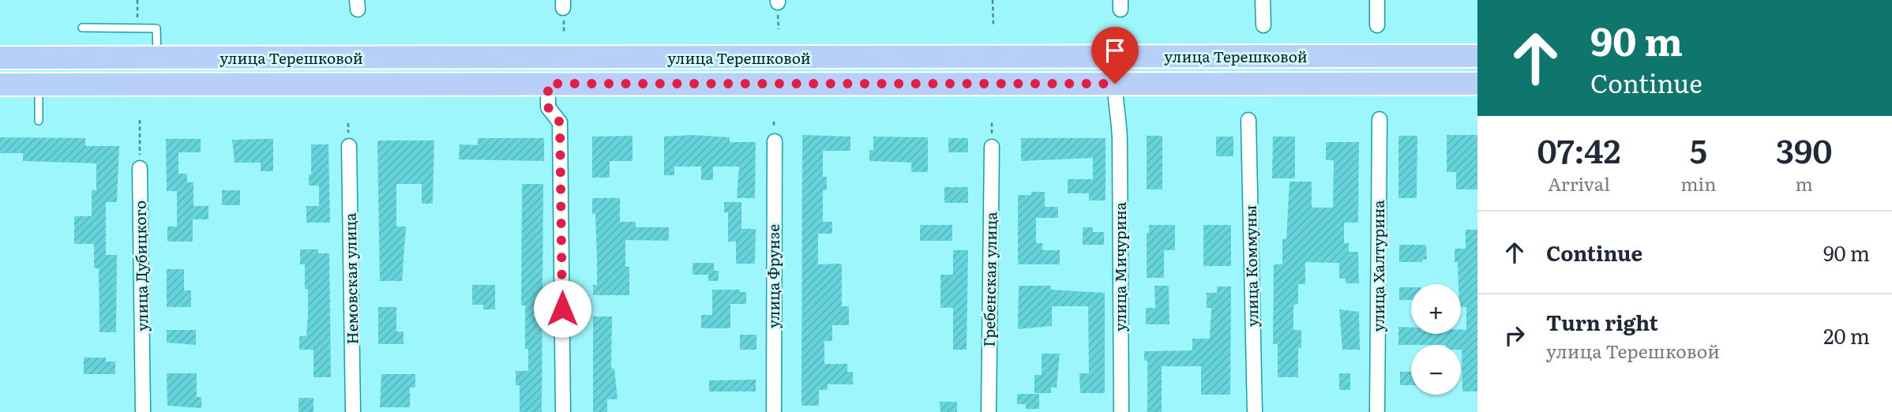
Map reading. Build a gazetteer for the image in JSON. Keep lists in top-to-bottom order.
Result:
{
  "streets": {
    "main road": ["улица Терешковой"],
    "street": [
      "улица Дубицкого",
      "улица Коммуны",
      "улица Халтурина",
      "улица Мичурина",
      "улица Фрунзе",
      "Немовская улица",
      "Гребенская улица"
    ]
  },
  "crossings": [
    ["улица Терешковой", "улица Мичурина"]
  ],
  "page": {
    "turn": ["90 m", "Continue"],
    "eta": [
      "07:42",
      "Arrival",
      "5",
      "min",
      "390",
      "m"
    ],
    "list": [
      {
        "name": "Continue",
        "value": "90 m"
      },
      {
        "name": "Turn right",
        "note": "улица Терешковой",
        "value": "20 m"
      }
    ],
    "map_buttons": ["+", "−"]
  }
}
